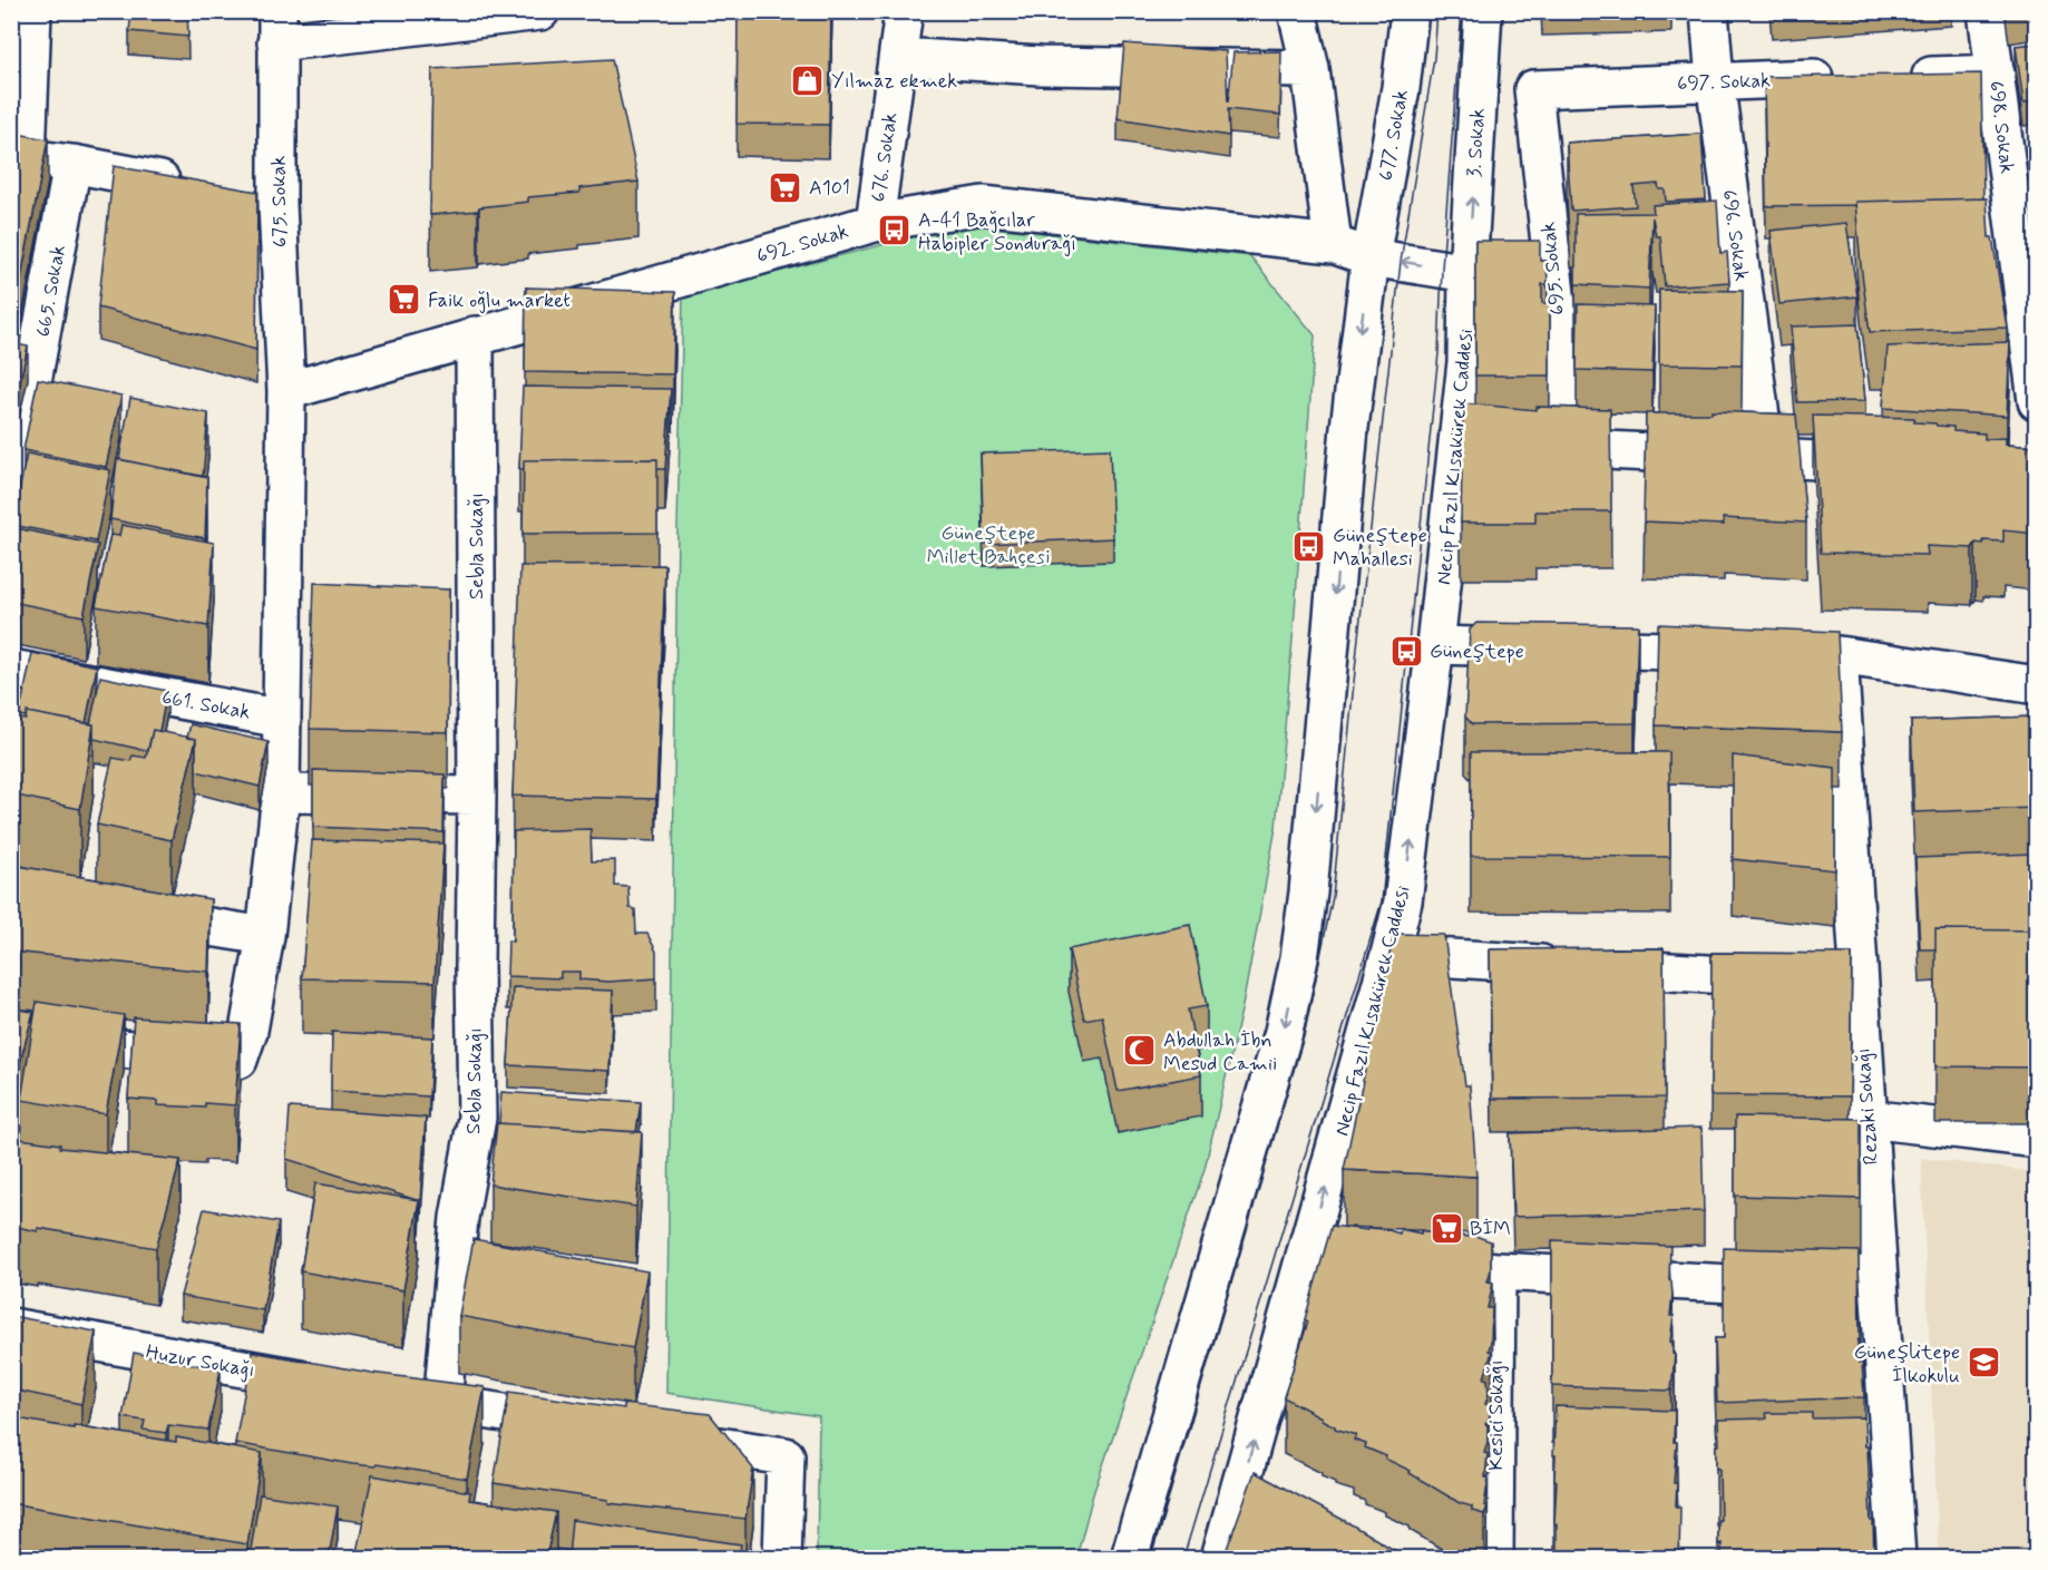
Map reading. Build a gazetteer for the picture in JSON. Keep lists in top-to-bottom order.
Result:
{
  "streets": {
    "street": [
      "697. Sokak",
      "698. Sokak",
      "677. Sokak",
      "3. Sokak",
      "676. Sokak",
      "675. Sokak",
      "696. Sokak",
      "692. Sokak",
      "695. Sokak",
      "665. Sokak",
      "Necip Fazıl Kısakürek Caddesi",
      "Sebla Sokağı",
      "661. Sokak",
      "Rezaki Sokağı",
      "Huzur Sokağı",
      "Kesici Sokağı"
    ]
  },
  "crossings": [
    ["697. Sokak", "696. Sokak"],
    ["697. Sokak", "695. Sokak"],
    ["677. Sokak", "692. Sokak"],
    ["3. Sokak", "Necip Fazıl Kısakürek Caddesi"],
    ["676. Sokak", "692. Sokak"],
    ["675. Sokak", "692. Sokak"],
    ["675. Sokak", "661. Sokak"],
    ["692. Sokak", "Sebla Sokağı"]
  ],
  "parks": ["Güneştepe Millet Bahçesi"],
  "places": {
    "shop": ["Yılmaz ekmek"],
    "supermarket": ["A101", "Faik oğlu market", "BİM"],
    "bus stop": ["A-41 Bağcılar Habipler Sondurağı", "Güneştepe Mahallesi", "Güneştepe"],
    "mosque": ["Abdullah İbn Mesud Camii"],
    "school or university": ["Güneşlitepe İlkokulu"]
  }
}
